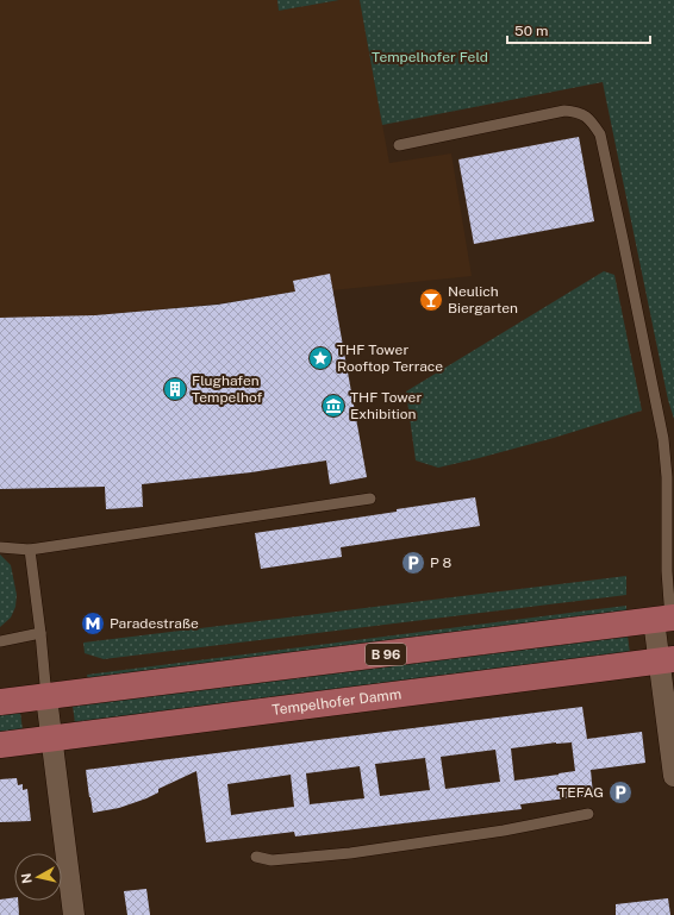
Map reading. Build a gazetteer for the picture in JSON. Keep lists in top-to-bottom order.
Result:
{
  "streets": {
    "main road": ["B 96", "Tempelhofer Damm"]
  },
  "parks": ["Tempelhofer Feld"],
  "places": {
    "bar": ["Neulich Biergarten"],
    "place": ["THF Tower Rooftop Terrace"],
    "building": ["Flughafen Tempelhof"],
    "museum": ["THF Tower Exhibition"],
    "parking": ["P 8", "TEFAG"],
    "metro station": ["Paradestraße"]
  },
  "scale_bar": "50 m",
  "north": "left"
}
